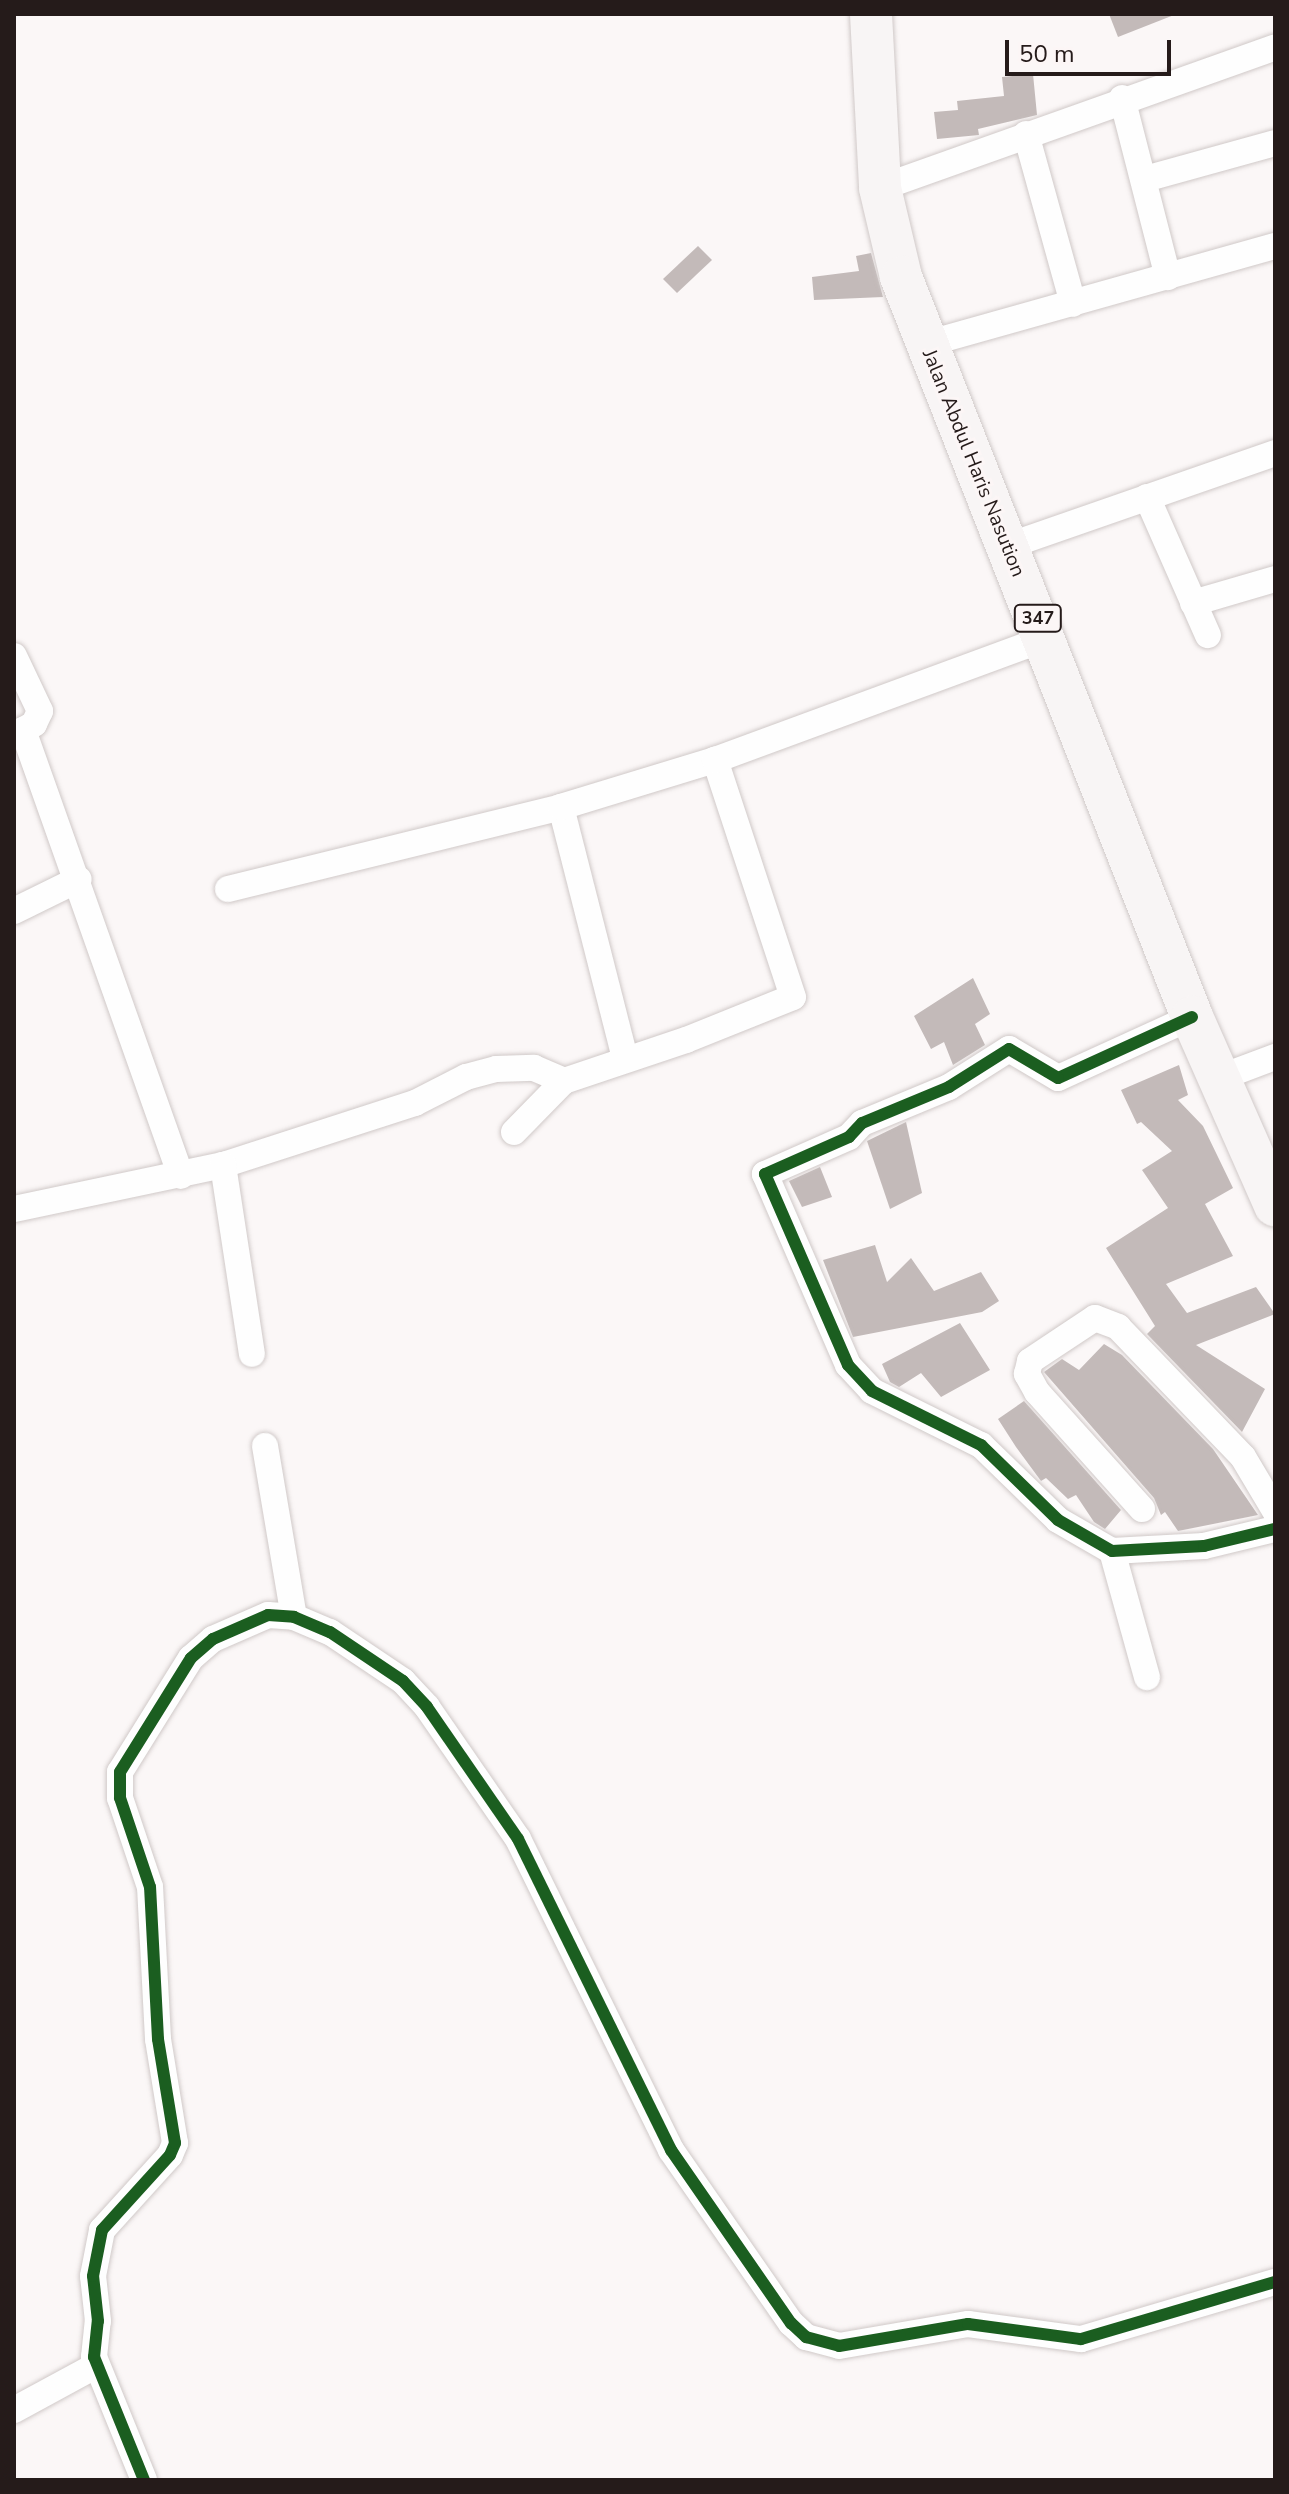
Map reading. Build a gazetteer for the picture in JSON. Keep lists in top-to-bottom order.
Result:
{
  "streets": {
    "main road": ["Jalan Abdul Haris Nasution", "347"]
  },
  "scale_bar": "50 m"
}
